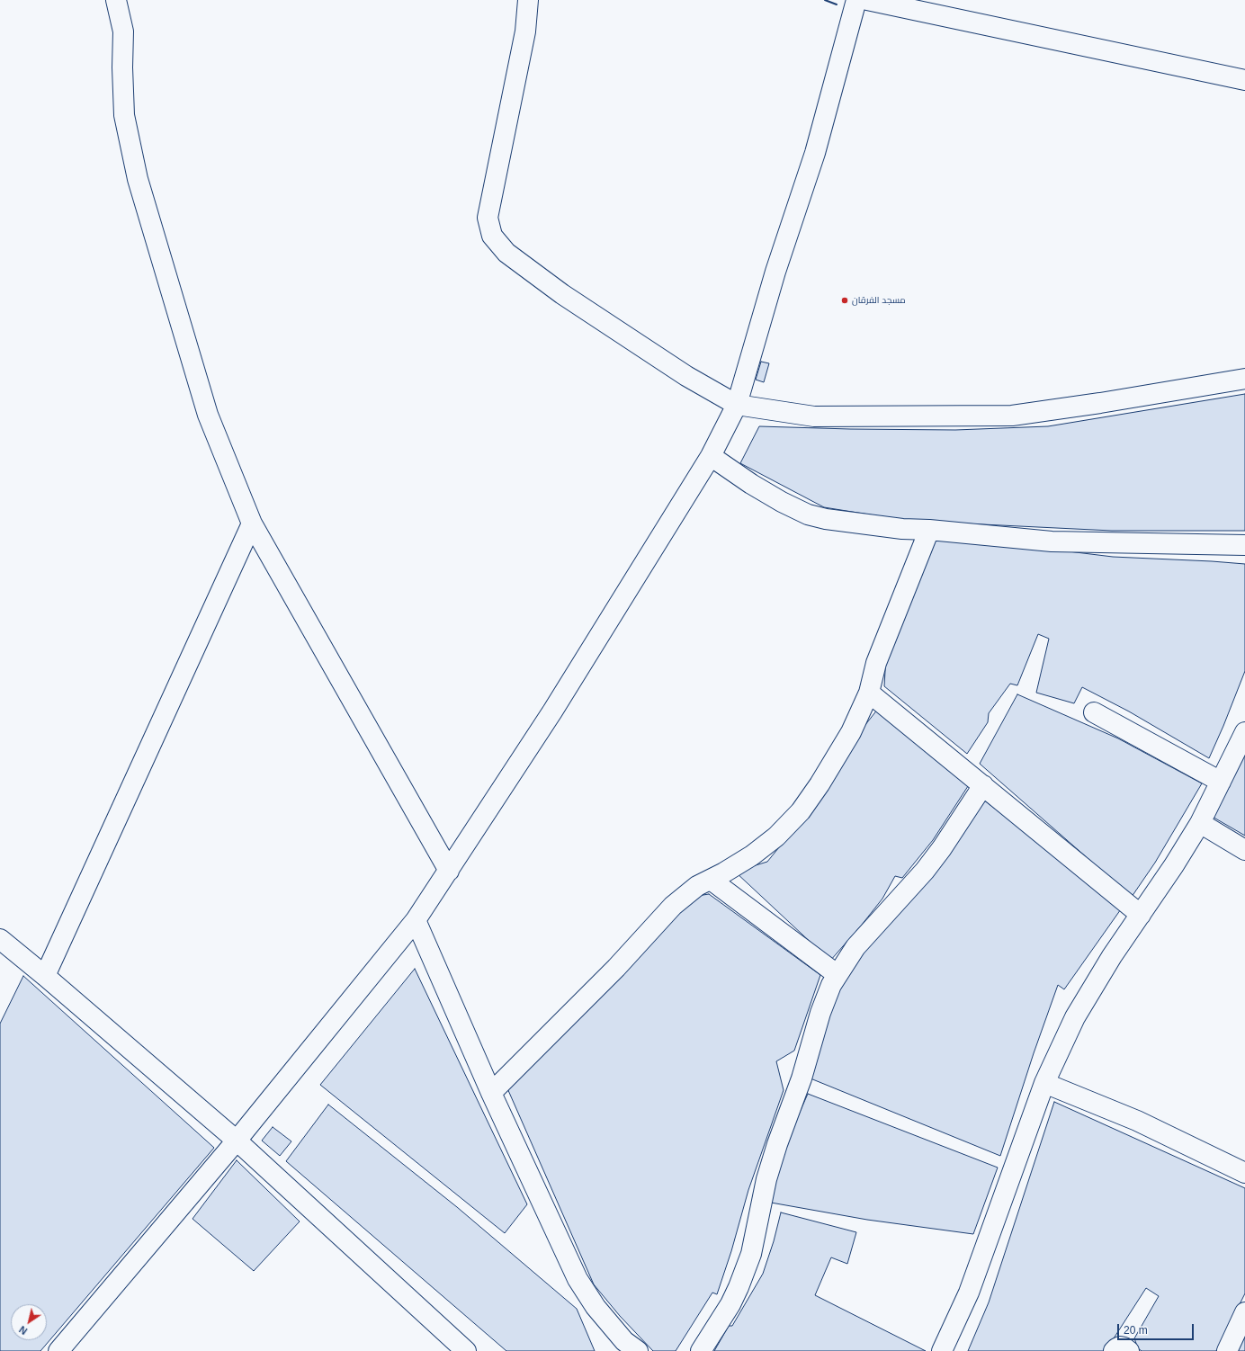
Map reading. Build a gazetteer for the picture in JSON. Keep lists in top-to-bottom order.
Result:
{
  "places": ["مسجد الفرقان"],
  "scale_bar": "20 m",
  "north": "bottom left"
}
